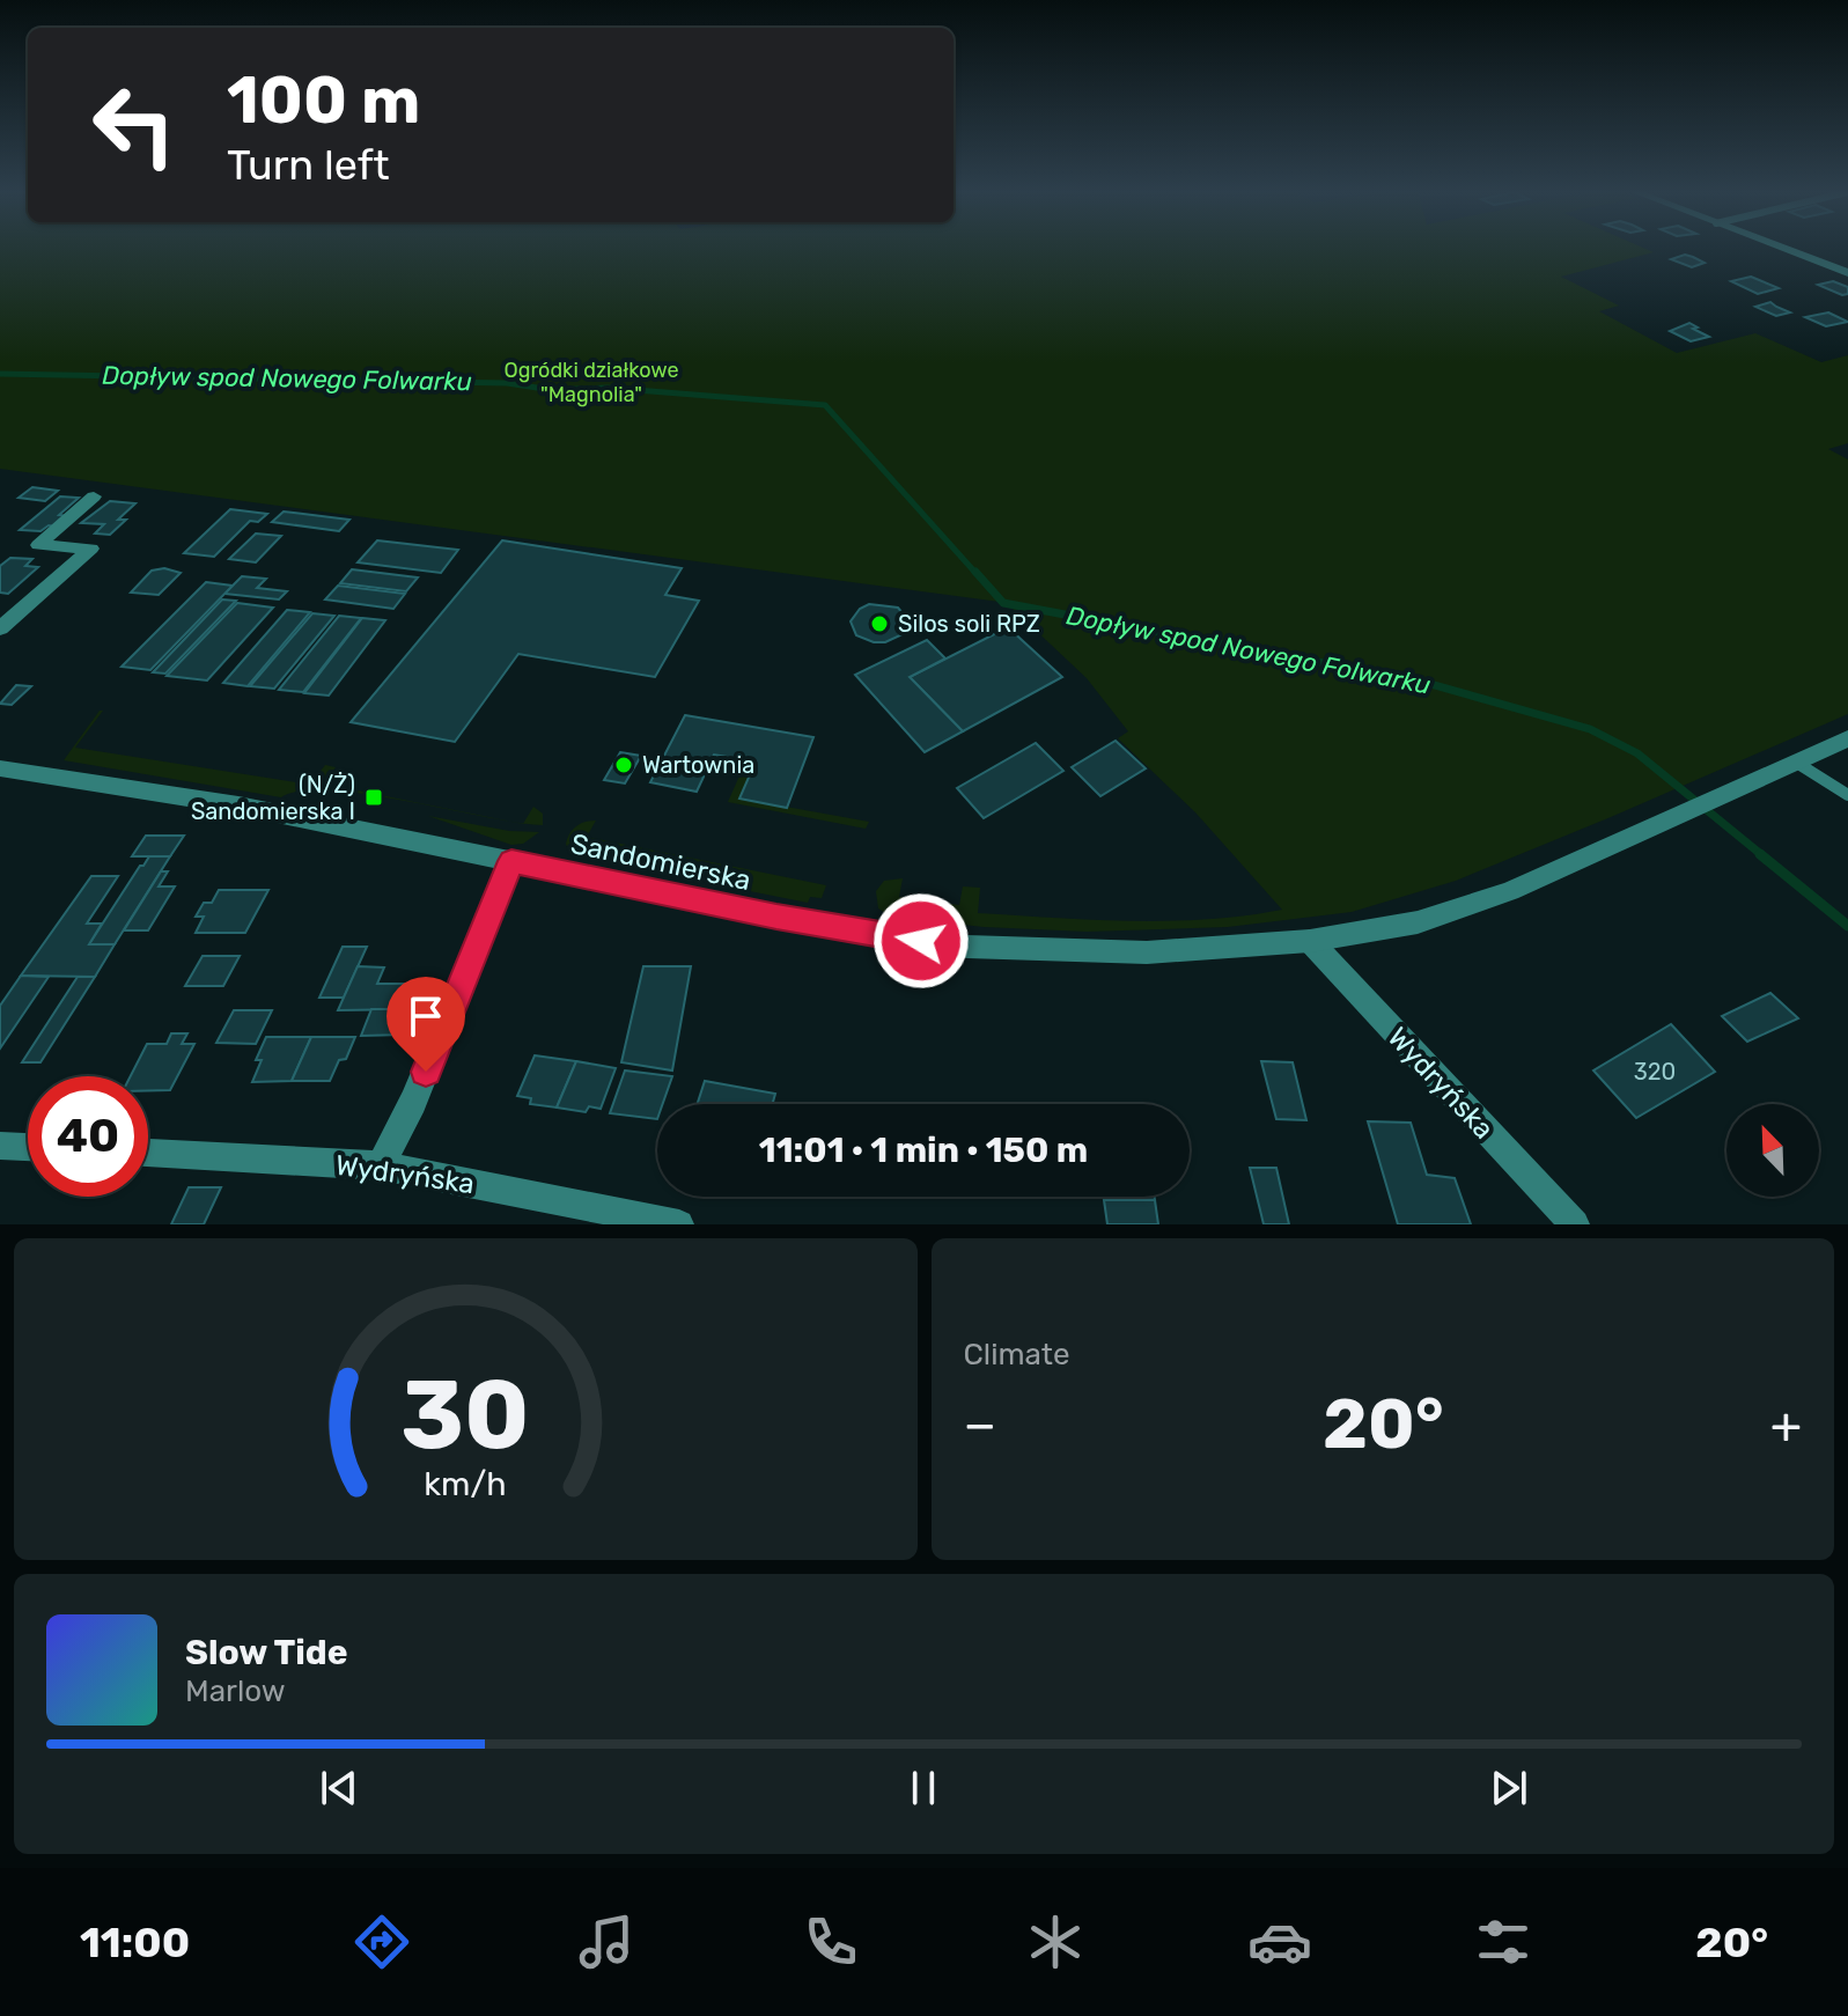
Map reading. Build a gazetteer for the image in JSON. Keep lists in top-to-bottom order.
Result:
{
  "streets": {
    "street": ["Sandomierska", "Wydryńska"]
  },
  "crossings": [
    ["Sandomierska", "Wydryńska"]
  ],
  "water": ["Dopływ spod Nowego Folwarku"],
  "parks": ["Ogródki działkowe \"Magnolia\""],
  "places": {
    "other": ["Silos soli RPZ", "Wartownia"],
    "transit": ["(N/Ż) Sandomierska I"]
  },
  "house_numbers": ["320"],
  "north": "top left",
  "page": {
    "turn": ["100 m", "Turn left"],
    "limit": "40",
    "trip": "11:01 · 1 min · 150 m",
    "tile": "Climate",
    "heat": ["−", "20°", "+"],
    "song": ["Slow Tide", "Marlow"],
    "tabs": ["11:00", "20°"],
    "gauge": ["30", "km/h"]
  }
}
